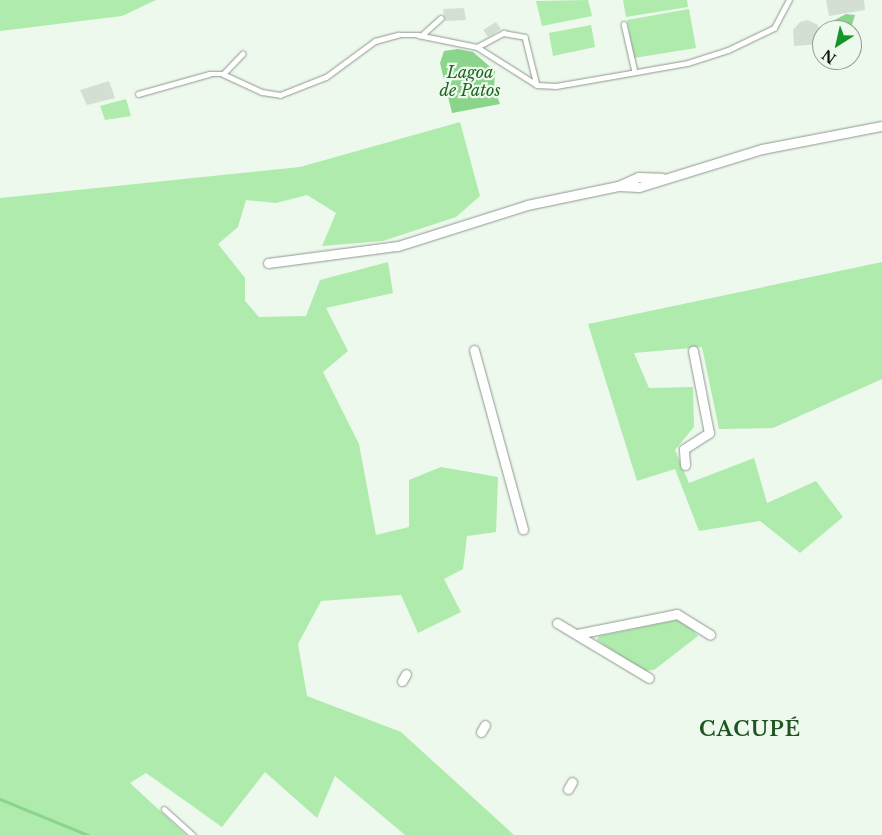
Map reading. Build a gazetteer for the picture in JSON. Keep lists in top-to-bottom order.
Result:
{
  "districts": ["CACUPÉ"],
  "water": ["Lagoa de Patos"],
  "north": "bottom left"
}
